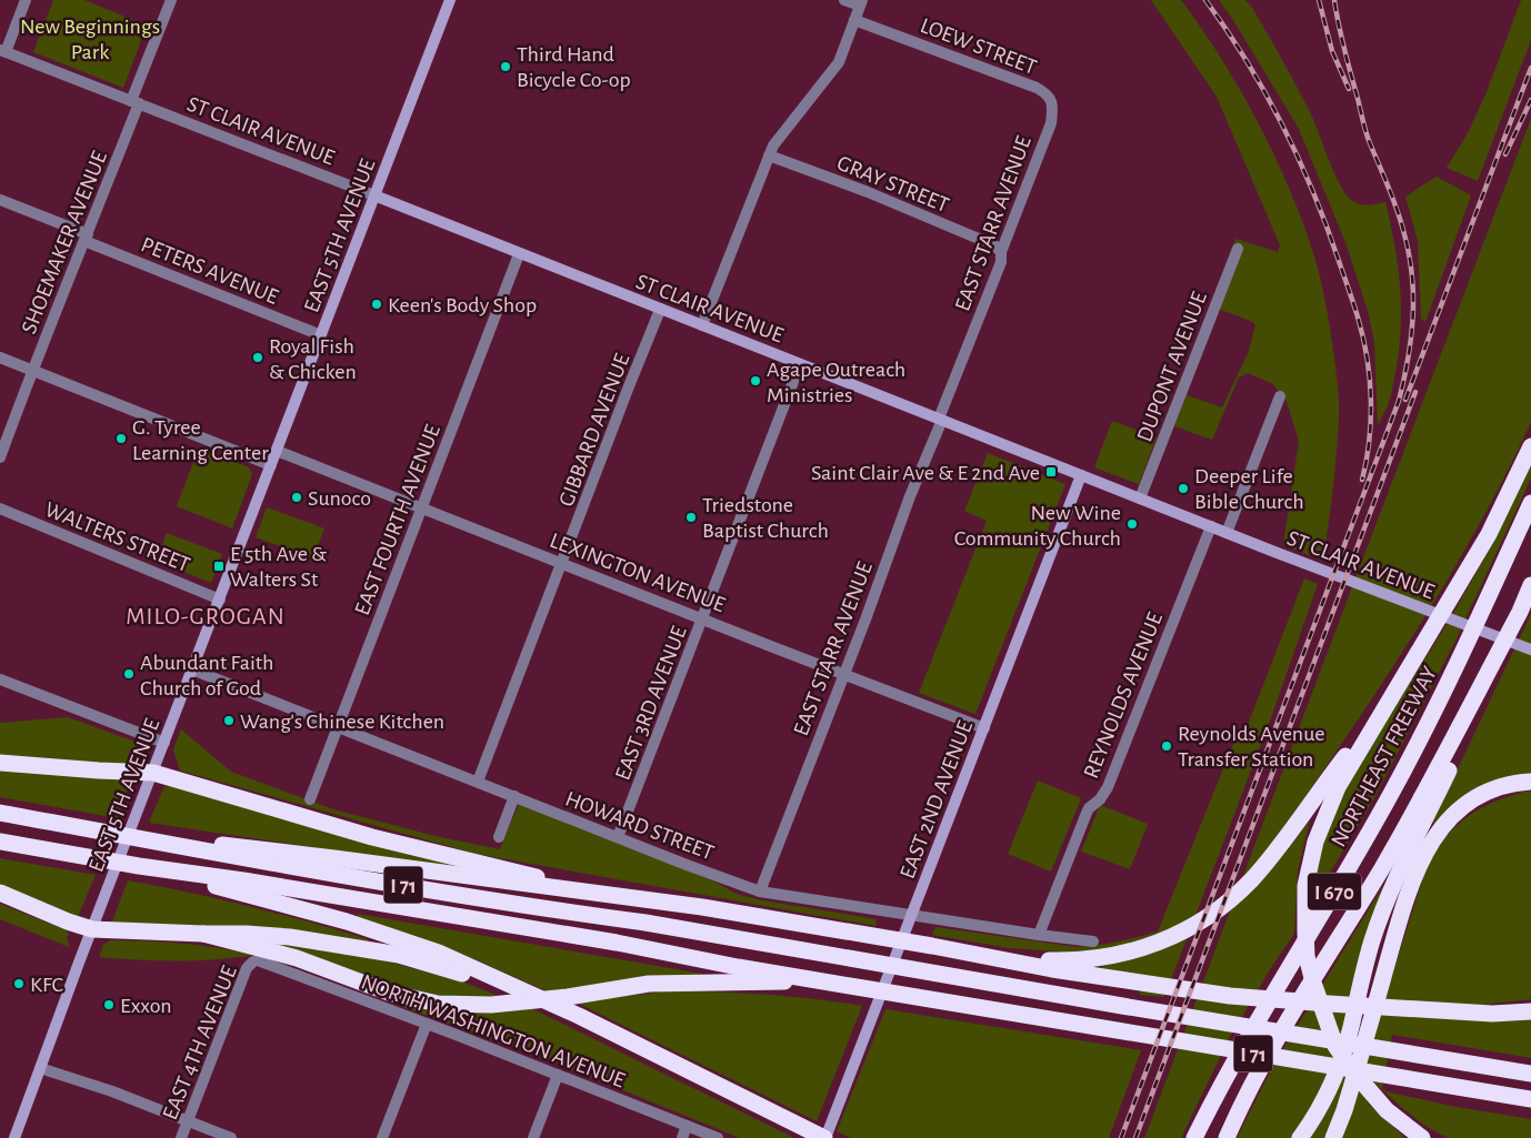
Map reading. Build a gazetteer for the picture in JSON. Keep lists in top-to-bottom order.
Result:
{
  "streets": {
    "highway": ["NORTHEAST FREEWAY", "I 71", "I 670"],
    "street": [
      "LOEW STREET",
      "ST CLAIR AVENUE",
      "GRAY STREET",
      "EAST STARR AVENUE",
      "EAST 5TH AVENUE",
      "SHOEMAKER AVENUE",
      "PETERS AVENUE",
      "DUPONT AVENUE",
      "GIBBARD AVENUE",
      "EAST FOURTH AVENUE",
      "WALTERS STREET",
      "LEXINGTON AVENUE",
      "REYNOLDS AVENUE",
      "EAST 3RD AVENUE",
      "EAST 2ND AVENUE",
      "HOWARD STREET",
      "NORTH WASHINGTON AVENUE",
      "EAST 4TH AVENUE"
    ]
  },
  "crossings": [
    ["LOEW STREET", "EAST STARR AVENUE"],
    ["ST CLAIR AVENUE", "EAST STARR AVENUE"],
    ["ST CLAIR AVENUE", "EAST 5TH AVENUE"],
    ["ST CLAIR AVENUE", "SHOEMAKER AVENUE"],
    ["ST CLAIR AVENUE", "DUPONT AVENUE"],
    ["ST CLAIR AVENUE", "GIBBARD AVENUE"],
    ["ST CLAIR AVENUE", "EAST FOURTH AVENUE"],
    ["ST CLAIR AVENUE", "REYNOLDS AVENUE"],
    ["ST CLAIR AVENUE", "EAST 3RD AVENUE"],
    ["ST CLAIR AVENUE", "EAST 2ND AVENUE"],
    ["GRAY STREET", "EAST STARR AVENUE"],
    ["EAST STARR AVENUE", "LEXINGTON AVENUE"],
    ["EAST STARR AVENUE", "HOWARD STREET"],
    ["EAST 5TH AVENUE", "PETERS AVENUE"],
    ["EAST 5TH AVENUE", "WALTERS STREET"],
    ["EAST 5TH AVENUE", "LEXINGTON AVENUE"],
    ["EAST 5TH AVENUE", "HOWARD STREET"],
    ["SHOEMAKER AVENUE", "PETERS AVENUE"],
    ["GIBBARD AVENUE", "LEXINGTON AVENUE"],
    ["GIBBARD AVENUE", "HOWARD STREET"],
    ["EAST FOURTH AVENUE", "LEXINGTON AVENUE"],
    ["EAST FOURTH AVENUE", "HOWARD STREET"],
    ["LEXINGTON AVENUE", "EAST 3RD AVENUE"],
    ["LEXINGTON AVENUE", "EAST 2ND AVENUE"],
    ["REYNOLDS AVENUE", "HOWARD STREET"],
    ["EAST 3RD AVENUE", "HOWARD STREET"],
    ["EAST 2ND AVENUE", "HOWARD STREET"],
    ["NORTH WASHINGTON AVENUE", "EAST 4TH AVENUE"]
  ],
  "districts": ["MILO-GROGAN"],
  "parks": ["New Beginnings Park"],
  "places": {
    "other": [
      "Third Hand Bicycle Co-op",
      "Keen's Body Shop",
      "Royal Fish & Chicken",
      "Agape Outreach Ministries",
      "G. Tyree Learning Center",
      "Deeper Life Bible Church",
      "Sunoco",
      "Triedstone Baptist Church",
      "New Wine Community Church",
      "Abundant Faith Church of God",
      "Wang's Chinese Kitchen",
      "Reynolds Avenue Transfer Station",
      "KFC",
      "Exxon"
    ],
    "transit": ["Saint Clair Ave & E 2nd Ave", "E 5th Ave & Walters St"]
  }
}
